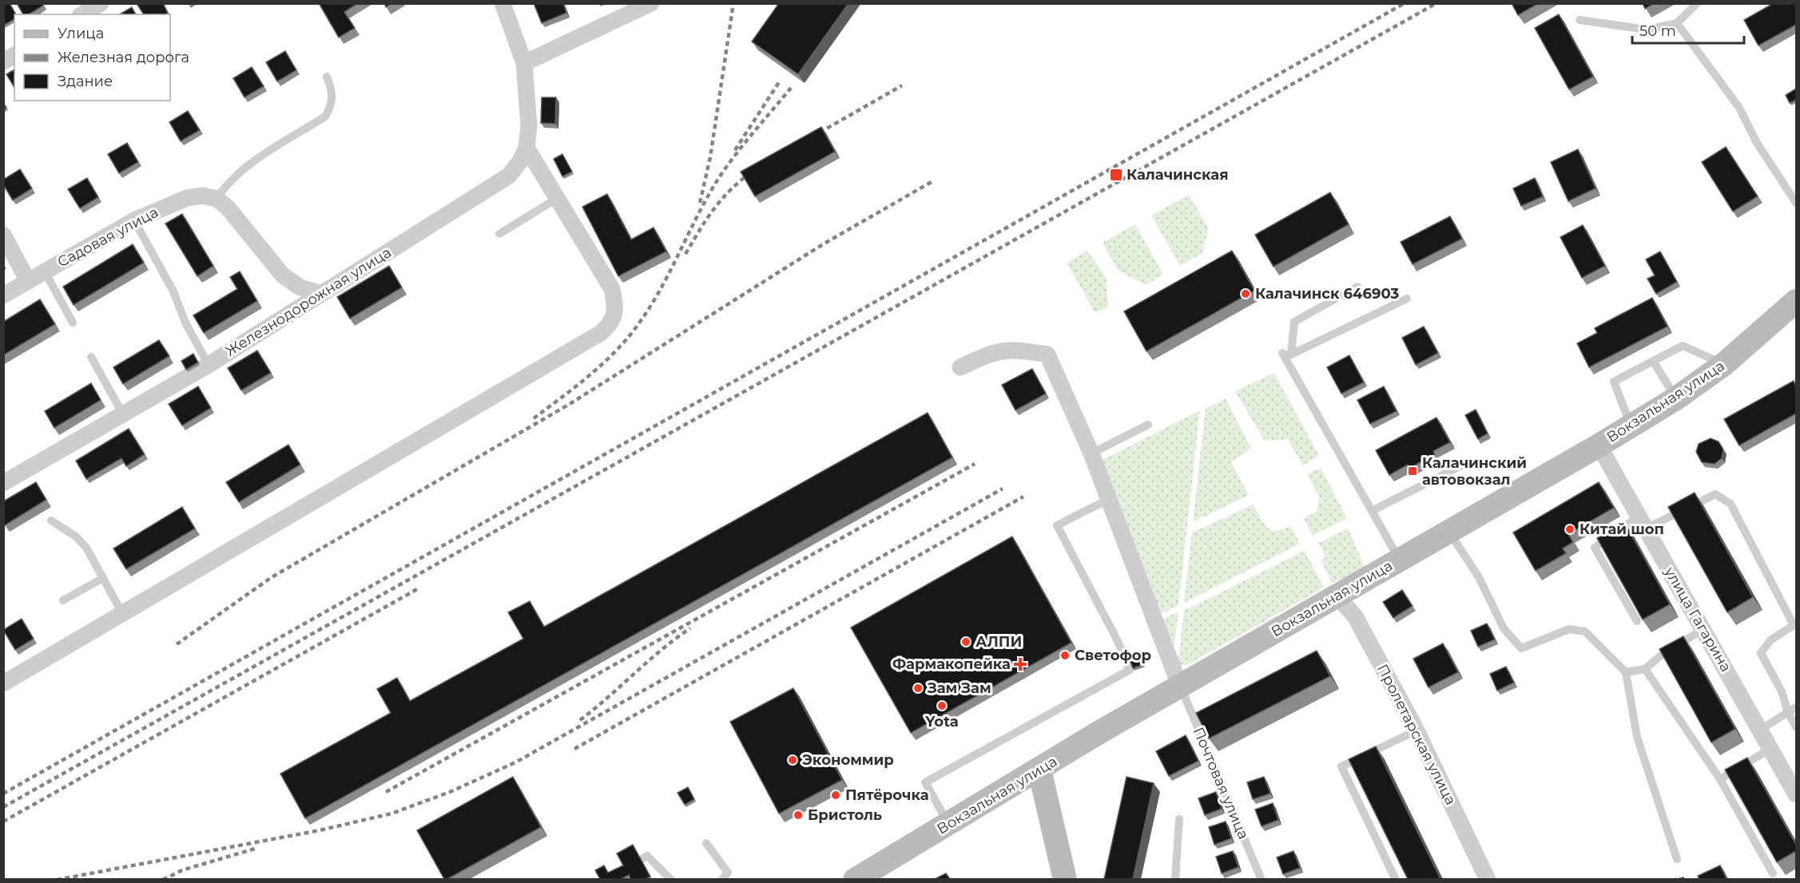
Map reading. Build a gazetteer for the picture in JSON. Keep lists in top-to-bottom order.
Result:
{
  "streets": {
    "main road": ["Вокзальная улица"],
    "street": [
      "Садовая улица",
      "Железнодорожная улица",
      "улица Гагарина",
      "Пролетарская улица"
    ],
    "lane": ["Почтовая улица"]
  },
  "crossings": [
    ["Вокзальная улица", "улица Гагарина"],
    ["Вокзальная улица", "Пролетарская улица"],
    ["Вокзальная улица", "Почтовая улица"]
  ],
  "places": {
    "transit": ["Калачинская", "Калачинский автовокзал"],
    "other": [
      "Калачинск 646903",
      "Китай шоп",
      "АЛПИ",
      "Светофор",
      "Зам Зам",
      "Yota",
      "Экономмир",
      "Пятёрочка",
      "Бристоль"
    ],
    "health": ["Фармакопейка"]
  },
  "legend": ["Улица", "Железная дорога", "Здание"],
  "scale_bar": "50 m"
}
